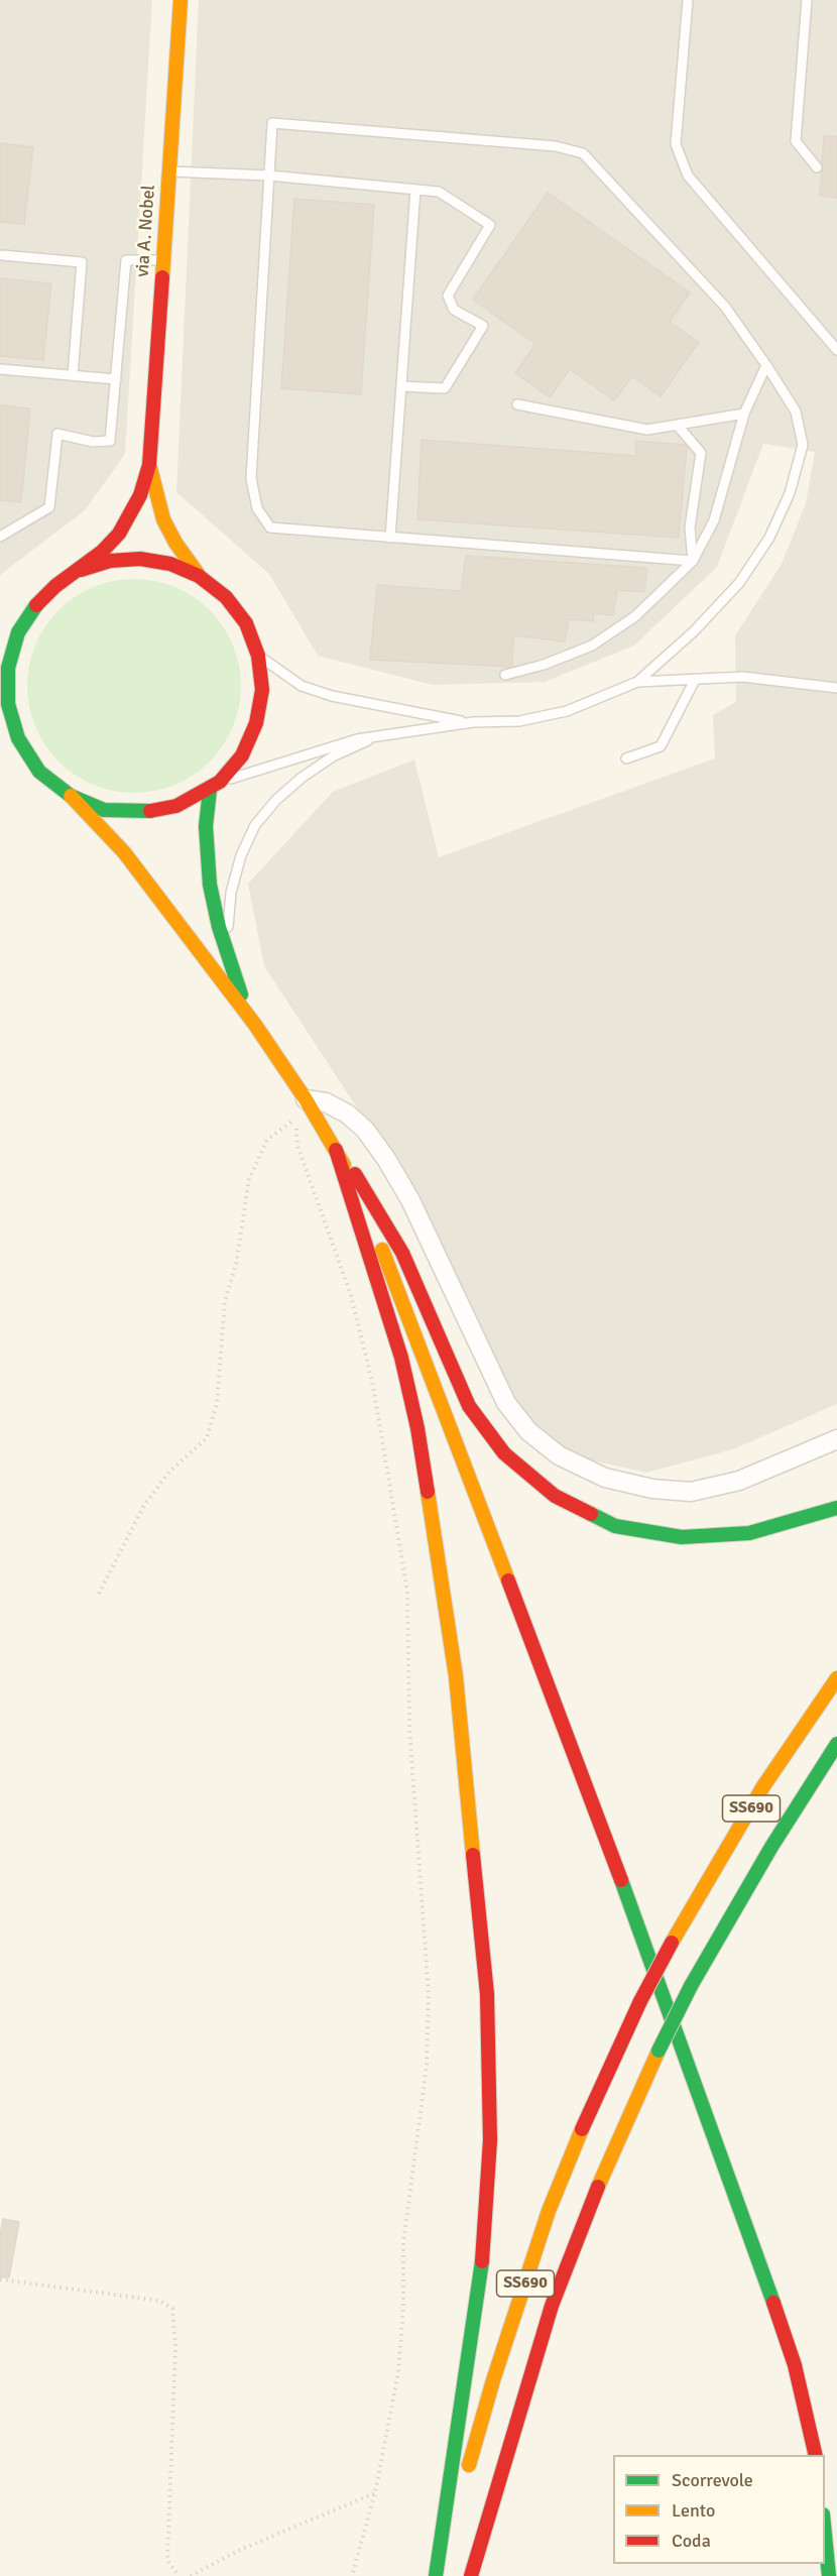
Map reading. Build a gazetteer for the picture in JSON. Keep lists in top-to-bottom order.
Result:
{
  "streets": {
    "main road": ["via A. Nobel", "SS690"]
  },
  "legend": ["Scorrevole", "Lento", "Coda"]
}
